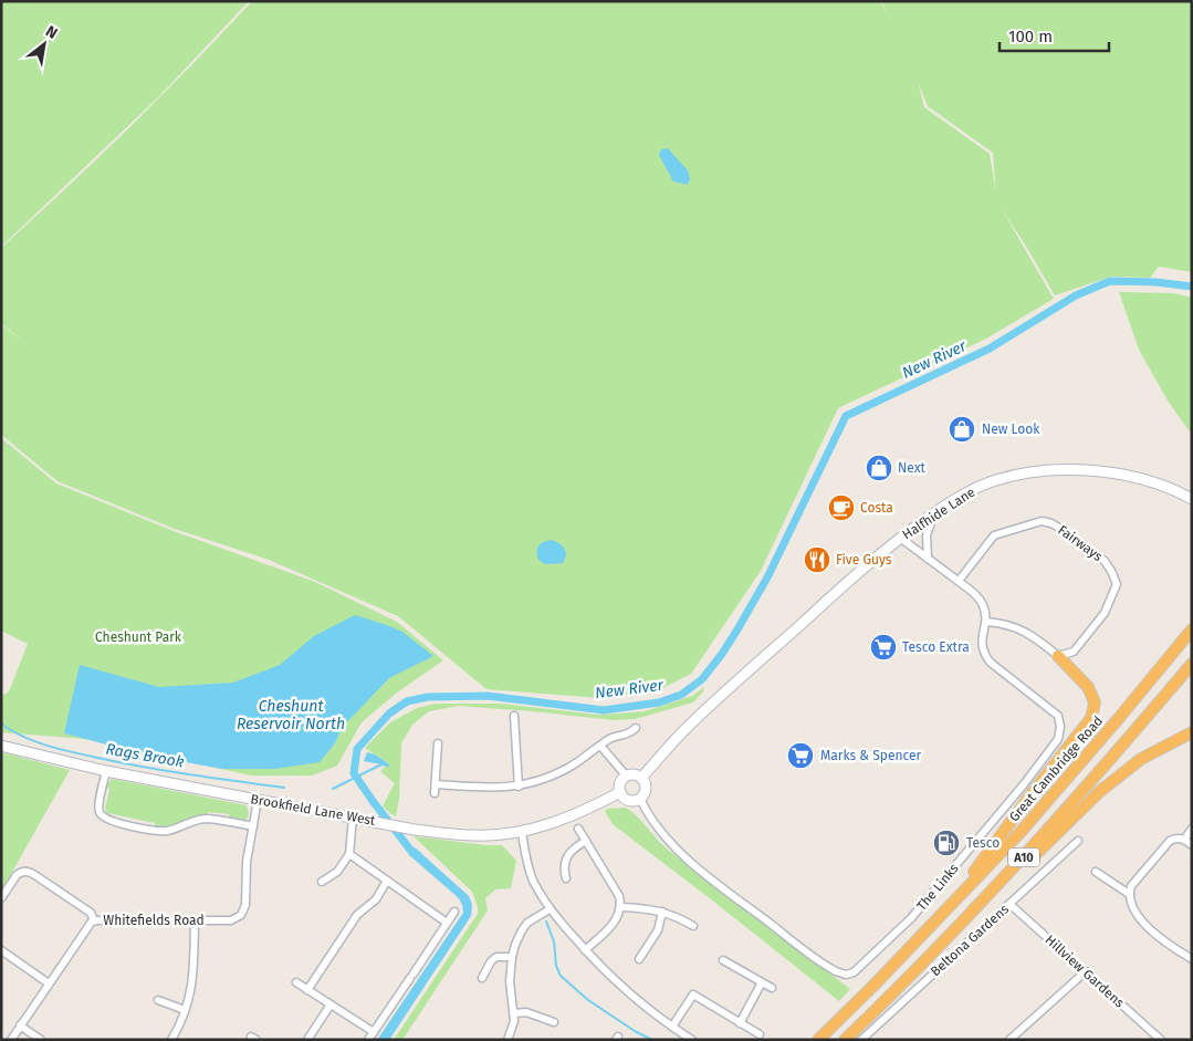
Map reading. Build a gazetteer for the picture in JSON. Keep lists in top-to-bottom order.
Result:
{
  "streets": {
    "highway": ["Great Cambridge Road", "A10"],
    "main road": ["Halfhide Lane", "Brookfield Lane West"],
    "street": [
      "Fairways",
      "The Links",
      "Whitefields Road",
      "Beltona Gardens",
      "Hillview Gardens"
    ]
  },
  "crossings": [
    ["Halfhide Lane", "Brookfield Lane West"],
    ["Halfhide Lane", "The Links"],
    ["Fairways", "The Links"],
    ["Brookfield Lane West", "The Links"],
    ["Brookfield Lane West", "Whitefields Road"],
    ["Beltona Gardens", "Hillview Gardens"]
  ],
  "water": ["New River", "Cheshunt Reservoir North", "Rags Brook"],
  "parks": ["Cheshunt Park"],
  "places": {
    "shop": ["New Look", "Next"],
    "cafe": ["Costa"],
    "restaurant": ["Five Guys"],
    "supermarket": ["Tesco Extra", "Marks & Spencer"],
    "fuel station": ["Tesco"]
  },
  "scale_bar": "100 m",
  "north": "top right"
}
